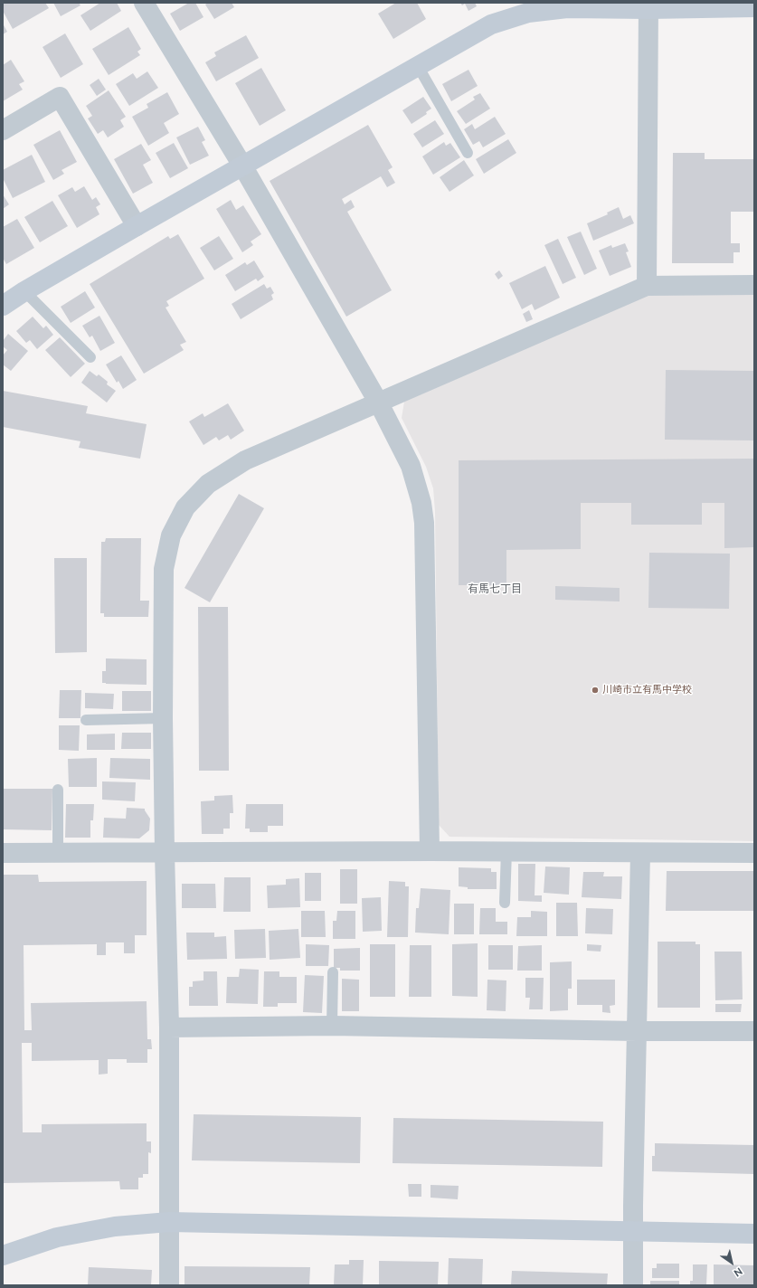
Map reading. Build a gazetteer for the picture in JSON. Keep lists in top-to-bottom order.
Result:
{
  "districts": ["有馬七丁目"],
  "places": ["川崎市立有馬中学校"],
  "north": "bottom right"
}
